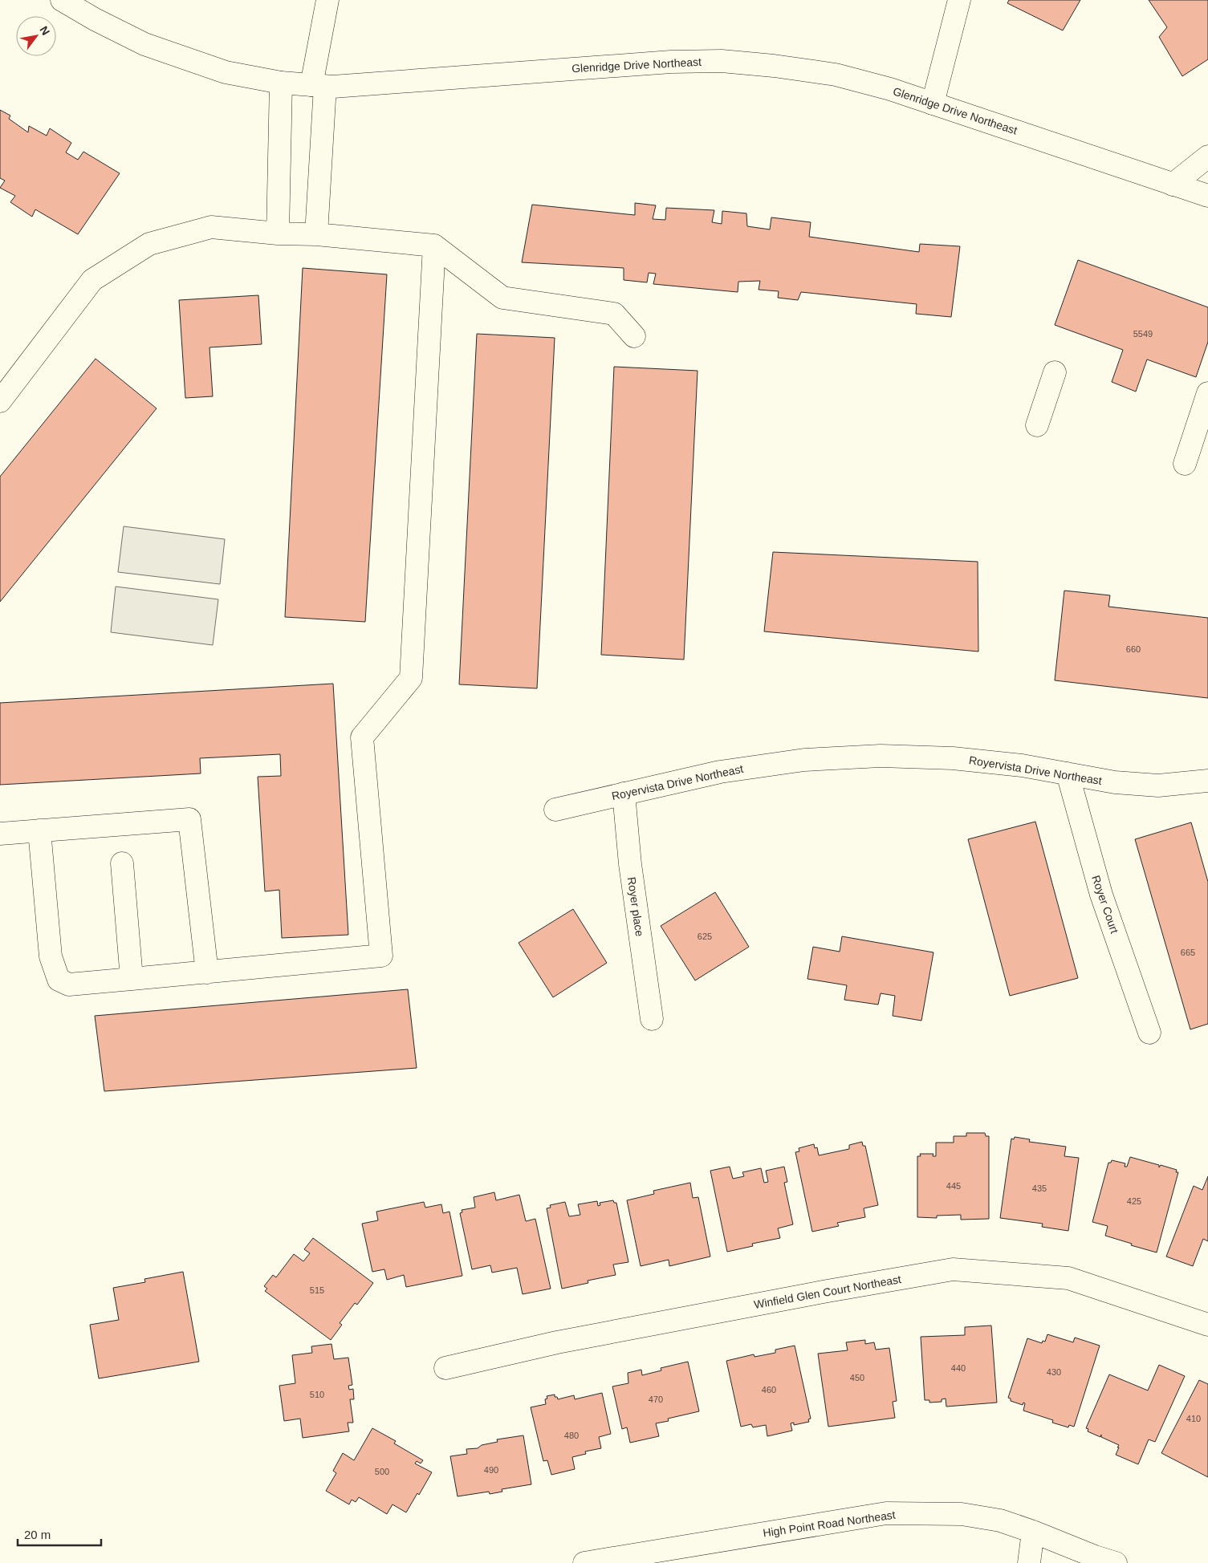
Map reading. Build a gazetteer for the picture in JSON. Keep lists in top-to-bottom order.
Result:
{
  "streets": {
    "street": [
      "Glenridge Drive Northeast",
      "Royervista Drive Northeast",
      "Royer Court",
      "Royer place",
      "Winfield Glen Court Northeast",
      "High Point Road Northeast"
    ]
  },
  "crossings": [
    ["Royervista Drive Northeast", "Royer Court"],
    ["Royervista Drive Northeast", "Royer place"]
  ],
  "house_numbers": [
    "5549",
    "660",
    "625",
    "665",
    "445",
    "435",
    "425",
    "515",
    "440",
    "430",
    "450",
    "460",
    "510",
    "470",
    "410",
    "480",
    "490",
    "500"
  ],
  "scale_bar": "20 m",
  "north": "top right"
}
